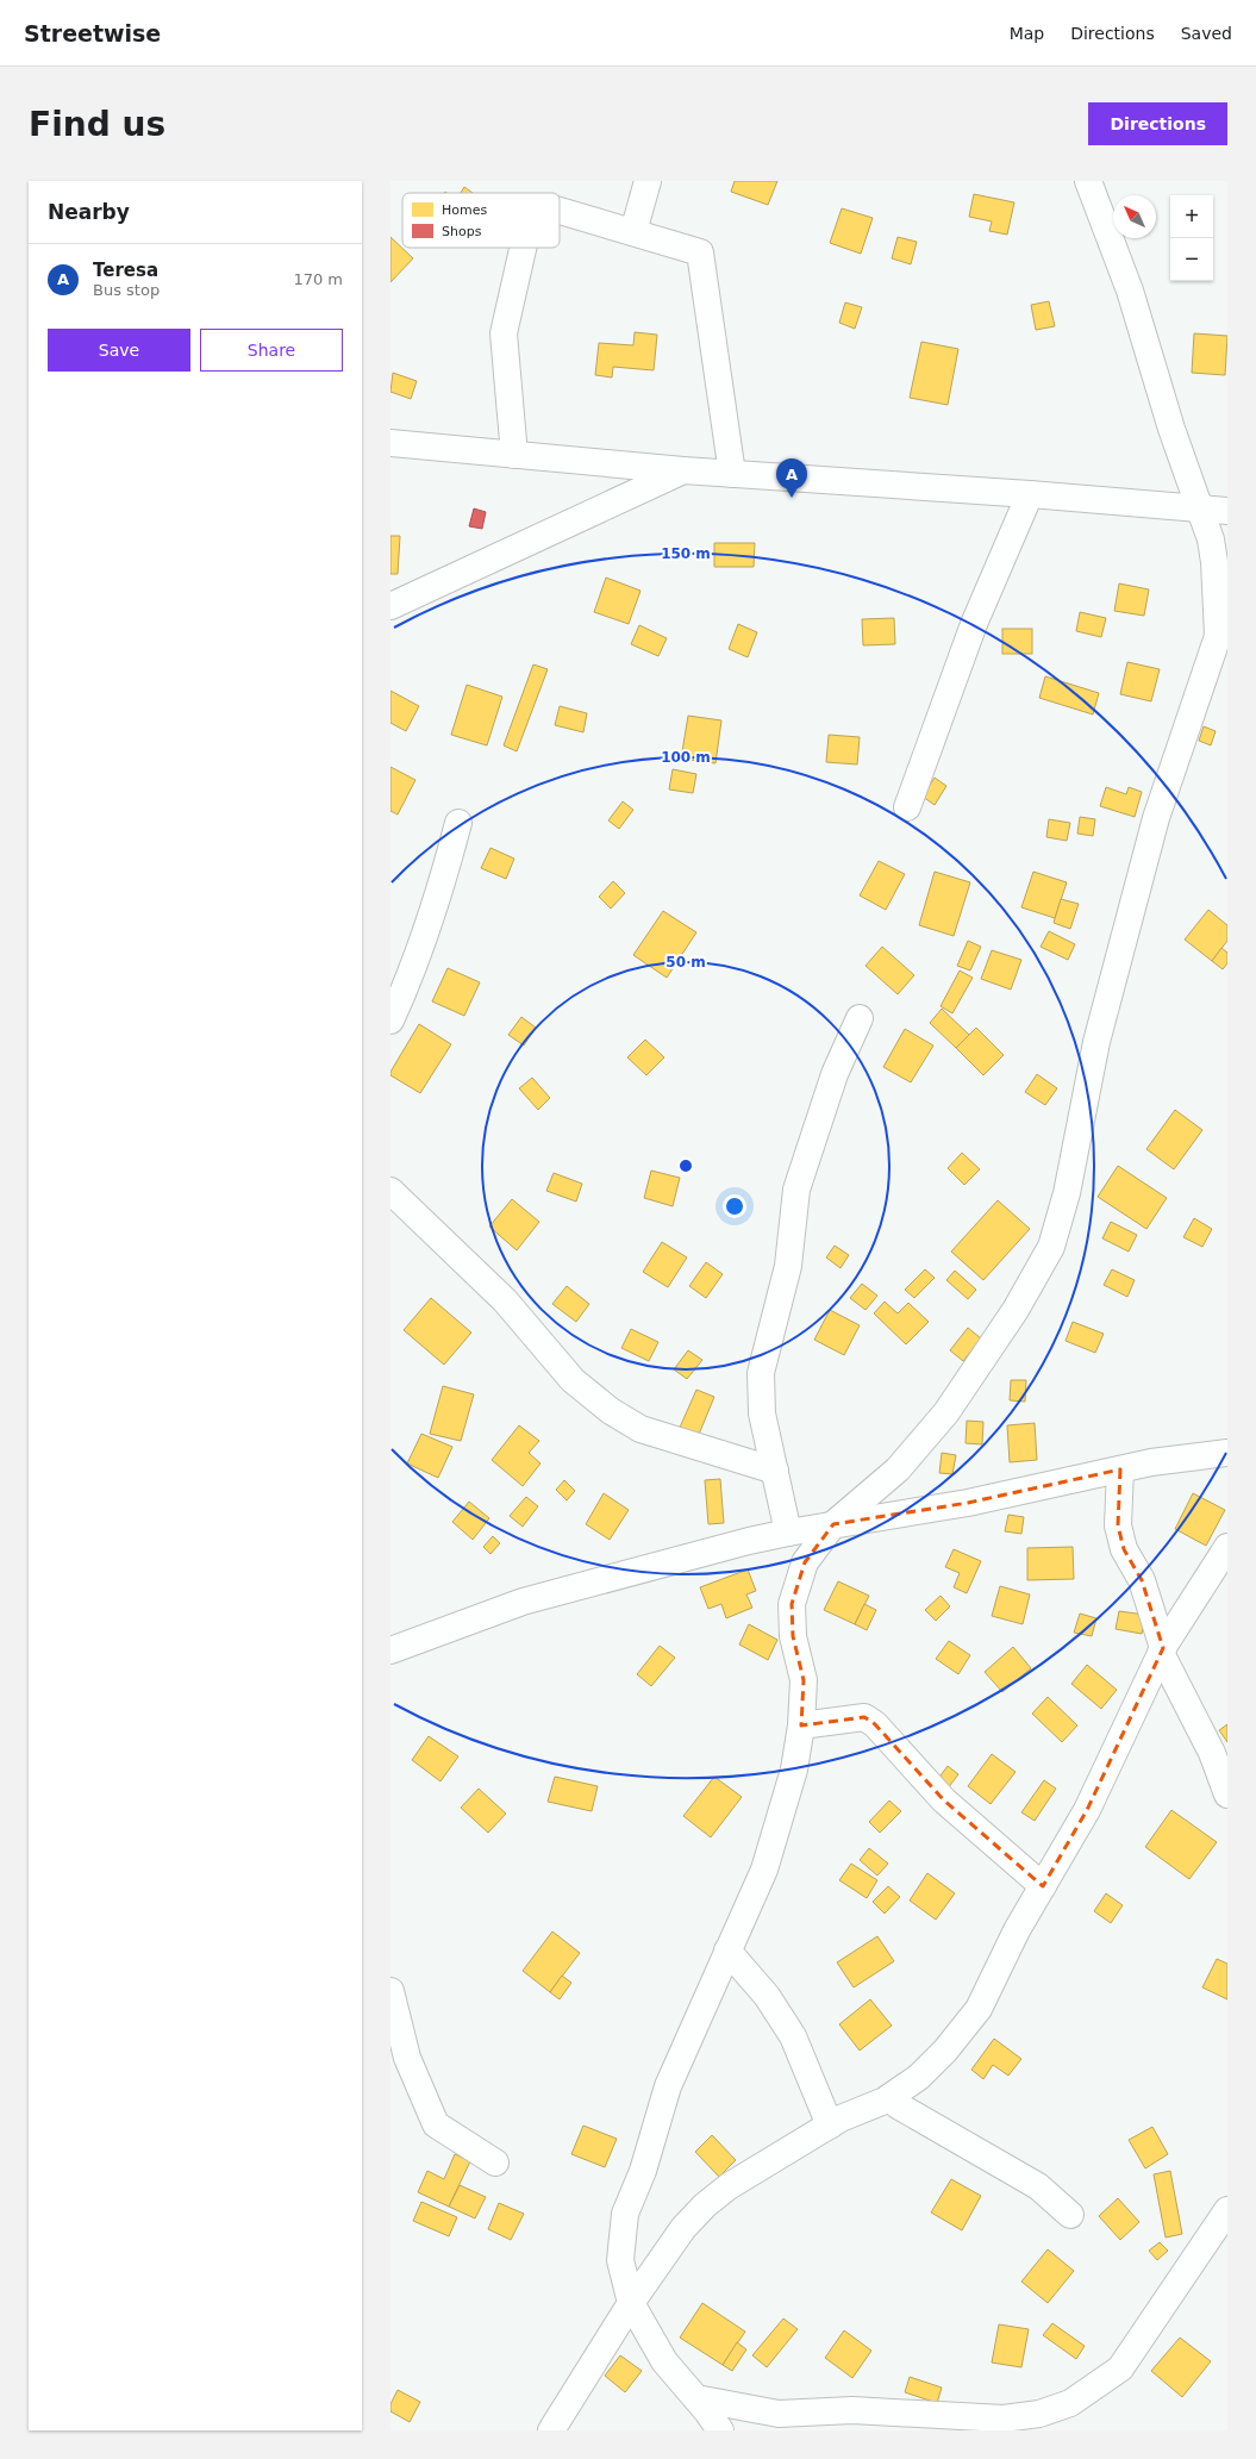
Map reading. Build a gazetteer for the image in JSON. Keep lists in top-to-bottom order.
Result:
{
  "legend": ["Homes", "Shops"],
  "north": "top left",
  "page": {
    "header": "Streetwise",
    "nav": ["Map", "Directions", "Saved"],
    "buttons": [
      "Directions",
      ["Save", "Share"]
    ],
    "title": "Find us",
    "heading": "Nearby",
    "map_buttons": ["+", "−"],
    "list": [
      {
        "mark": "A",
        "name": "Teresa",
        "note": "Bus stop",
        "value": "170 m"
      }
    ],
    "pins": "A"
  },
  "rings": ["150 m", "100 m", "50 m"]
}
